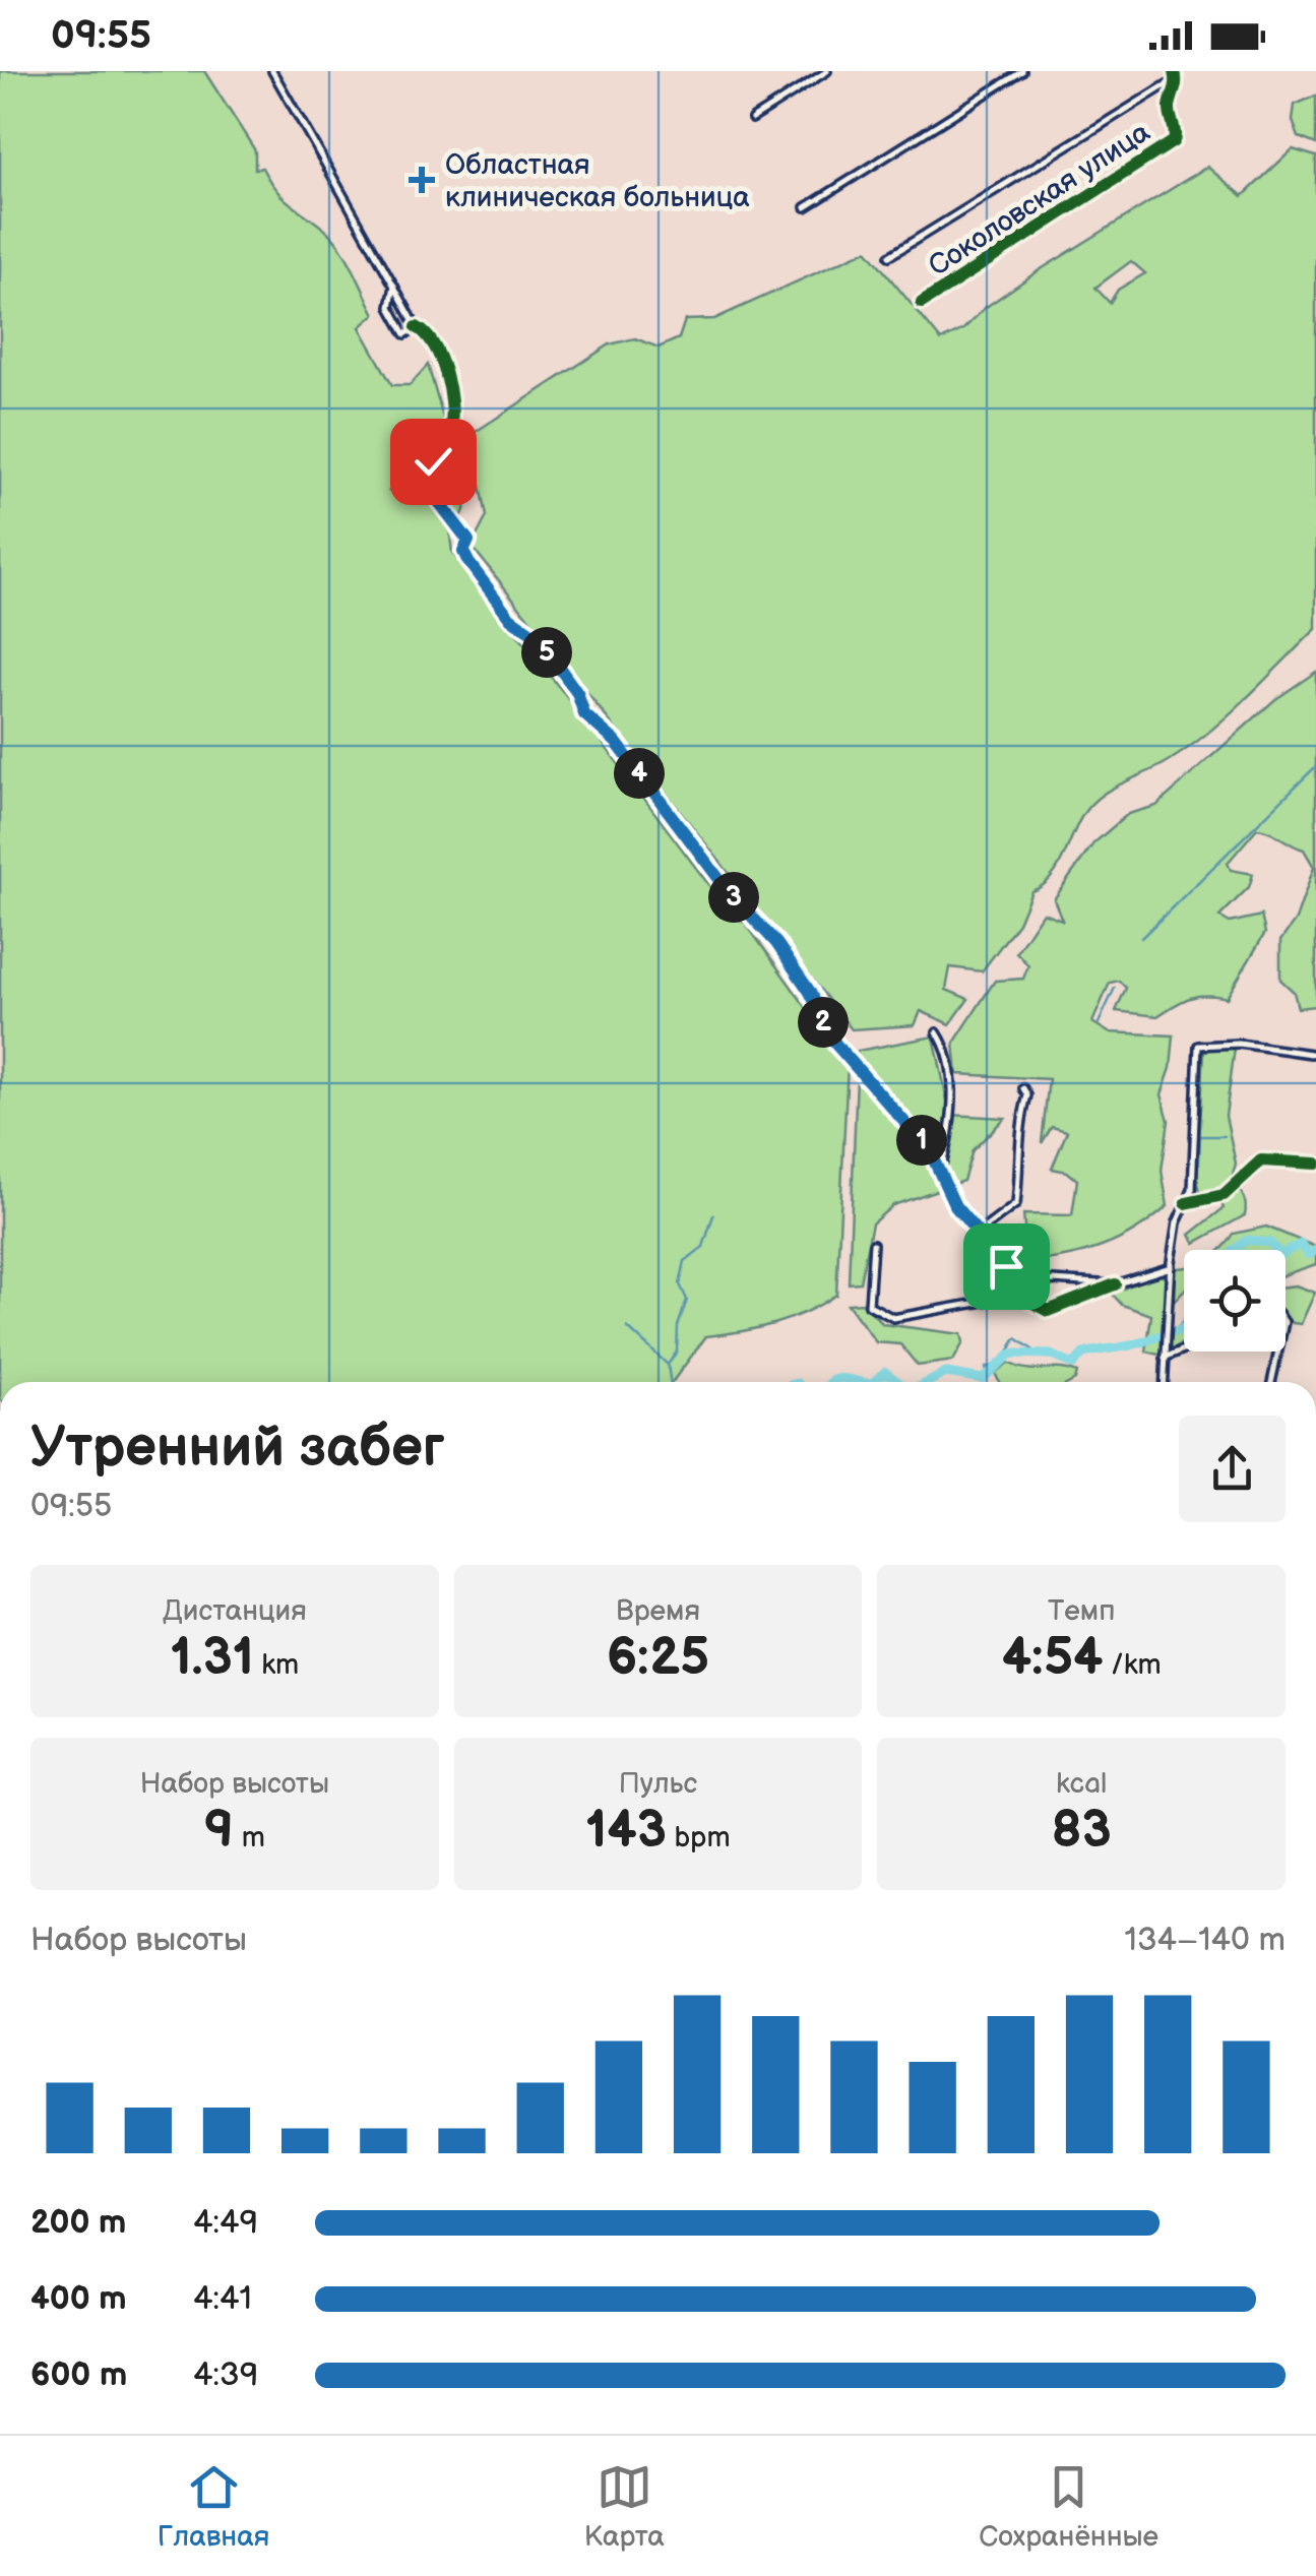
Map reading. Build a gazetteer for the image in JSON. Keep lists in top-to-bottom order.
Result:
{
  "streets": {
    "street": ["Соколовская улица"]
  },
  "places": {
    "health": ["Областная клиническая больница"]
  },
  "page": {
    "status": "09:55",
    "pins": [
      "5",
      "4",
      "3",
      "2",
      "1"
    ],
    "heading": ["Утренний забег", "09:55"],
    "stats": [
      ["Дистанция", "1.31 km"],
      ["Время", "6:25"],
      ["Темп", "4:54 /km"],
      ["Набор высоты", "9 m"],
      ["Пульс", "143 bpm"],
      ["kcal", "83"]
    ],
    "chart": ["Набор высоты", "134–140 m"],
    "list": [
      {
        "name": "200 m",
        "note": "4:49"
      },
      {
        "name": "400 m",
        "note": "4:41"
      },
      {
        "name": "600 m",
        "note": "4:39"
      }
    ],
    "tabs": ["Главная", "Карта", "Сохранённые"]
  }
}
